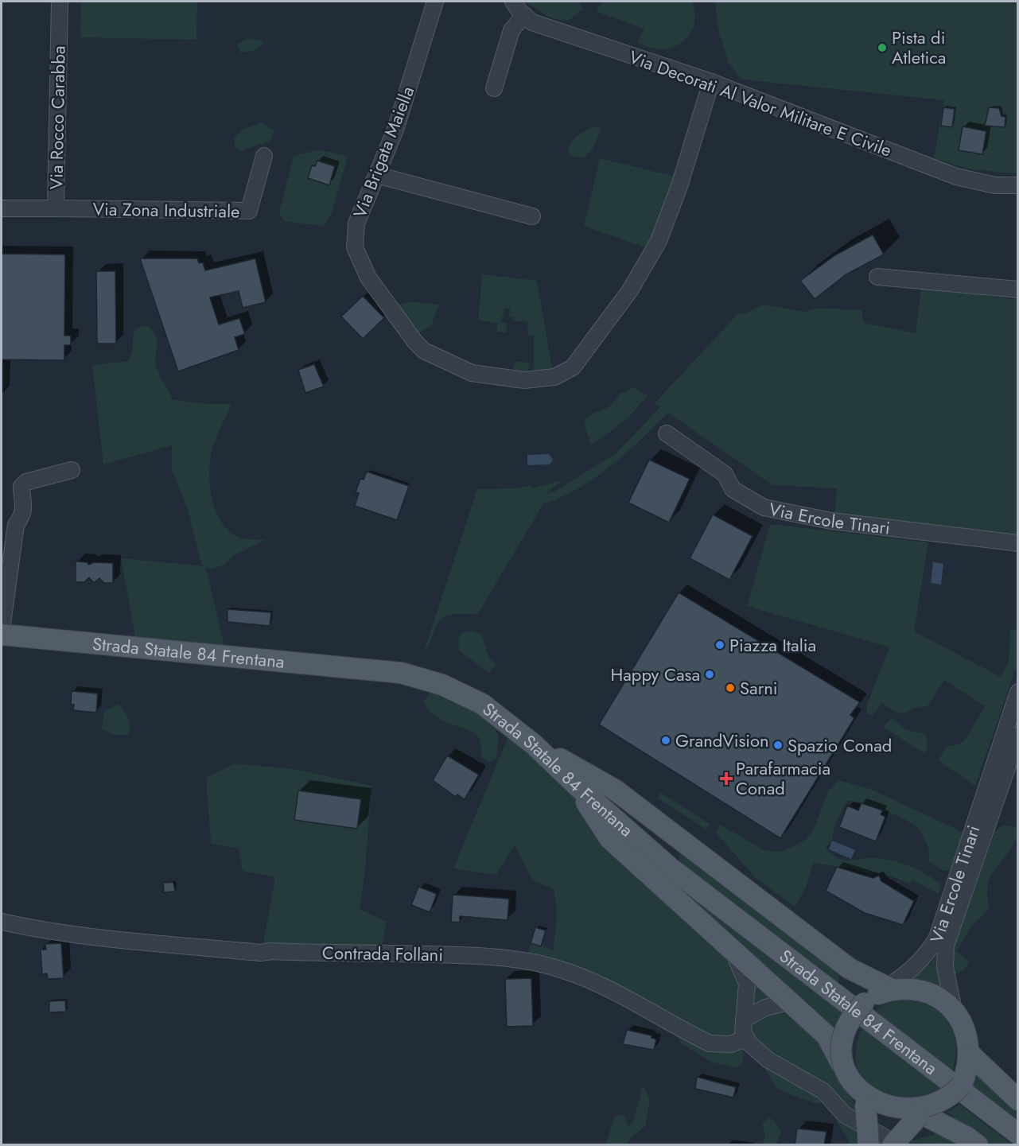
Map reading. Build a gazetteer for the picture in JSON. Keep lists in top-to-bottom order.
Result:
{
  "streets": {
    "main road": ["Via Ercole Tinari", "Strada Statale 84 Frentana"],
    "street": [
      "Via Decorati Al Valor Militare E Civile",
      "Via Rocco Carabba",
      "Via Brigata Maiella",
      "Via Zona Industriale",
      "Contrada Follani"
    ]
  },
  "crossings": [
    ["Via Decorati Al Valor Militare E Civile", "Via Brigata Maiella"],
    ["Via Rocco Carabba", "Via Zona Industriale"]
  ],
  "places": {
    "other": [
      "Pista di Atletica",
      "Piazza Italia",
      "Happy Casa",
      "Sarni",
      "GrandVision",
      "Spazio Conad"
    ],
    "health": ["Parafarmacia Conad"]
  }
}
